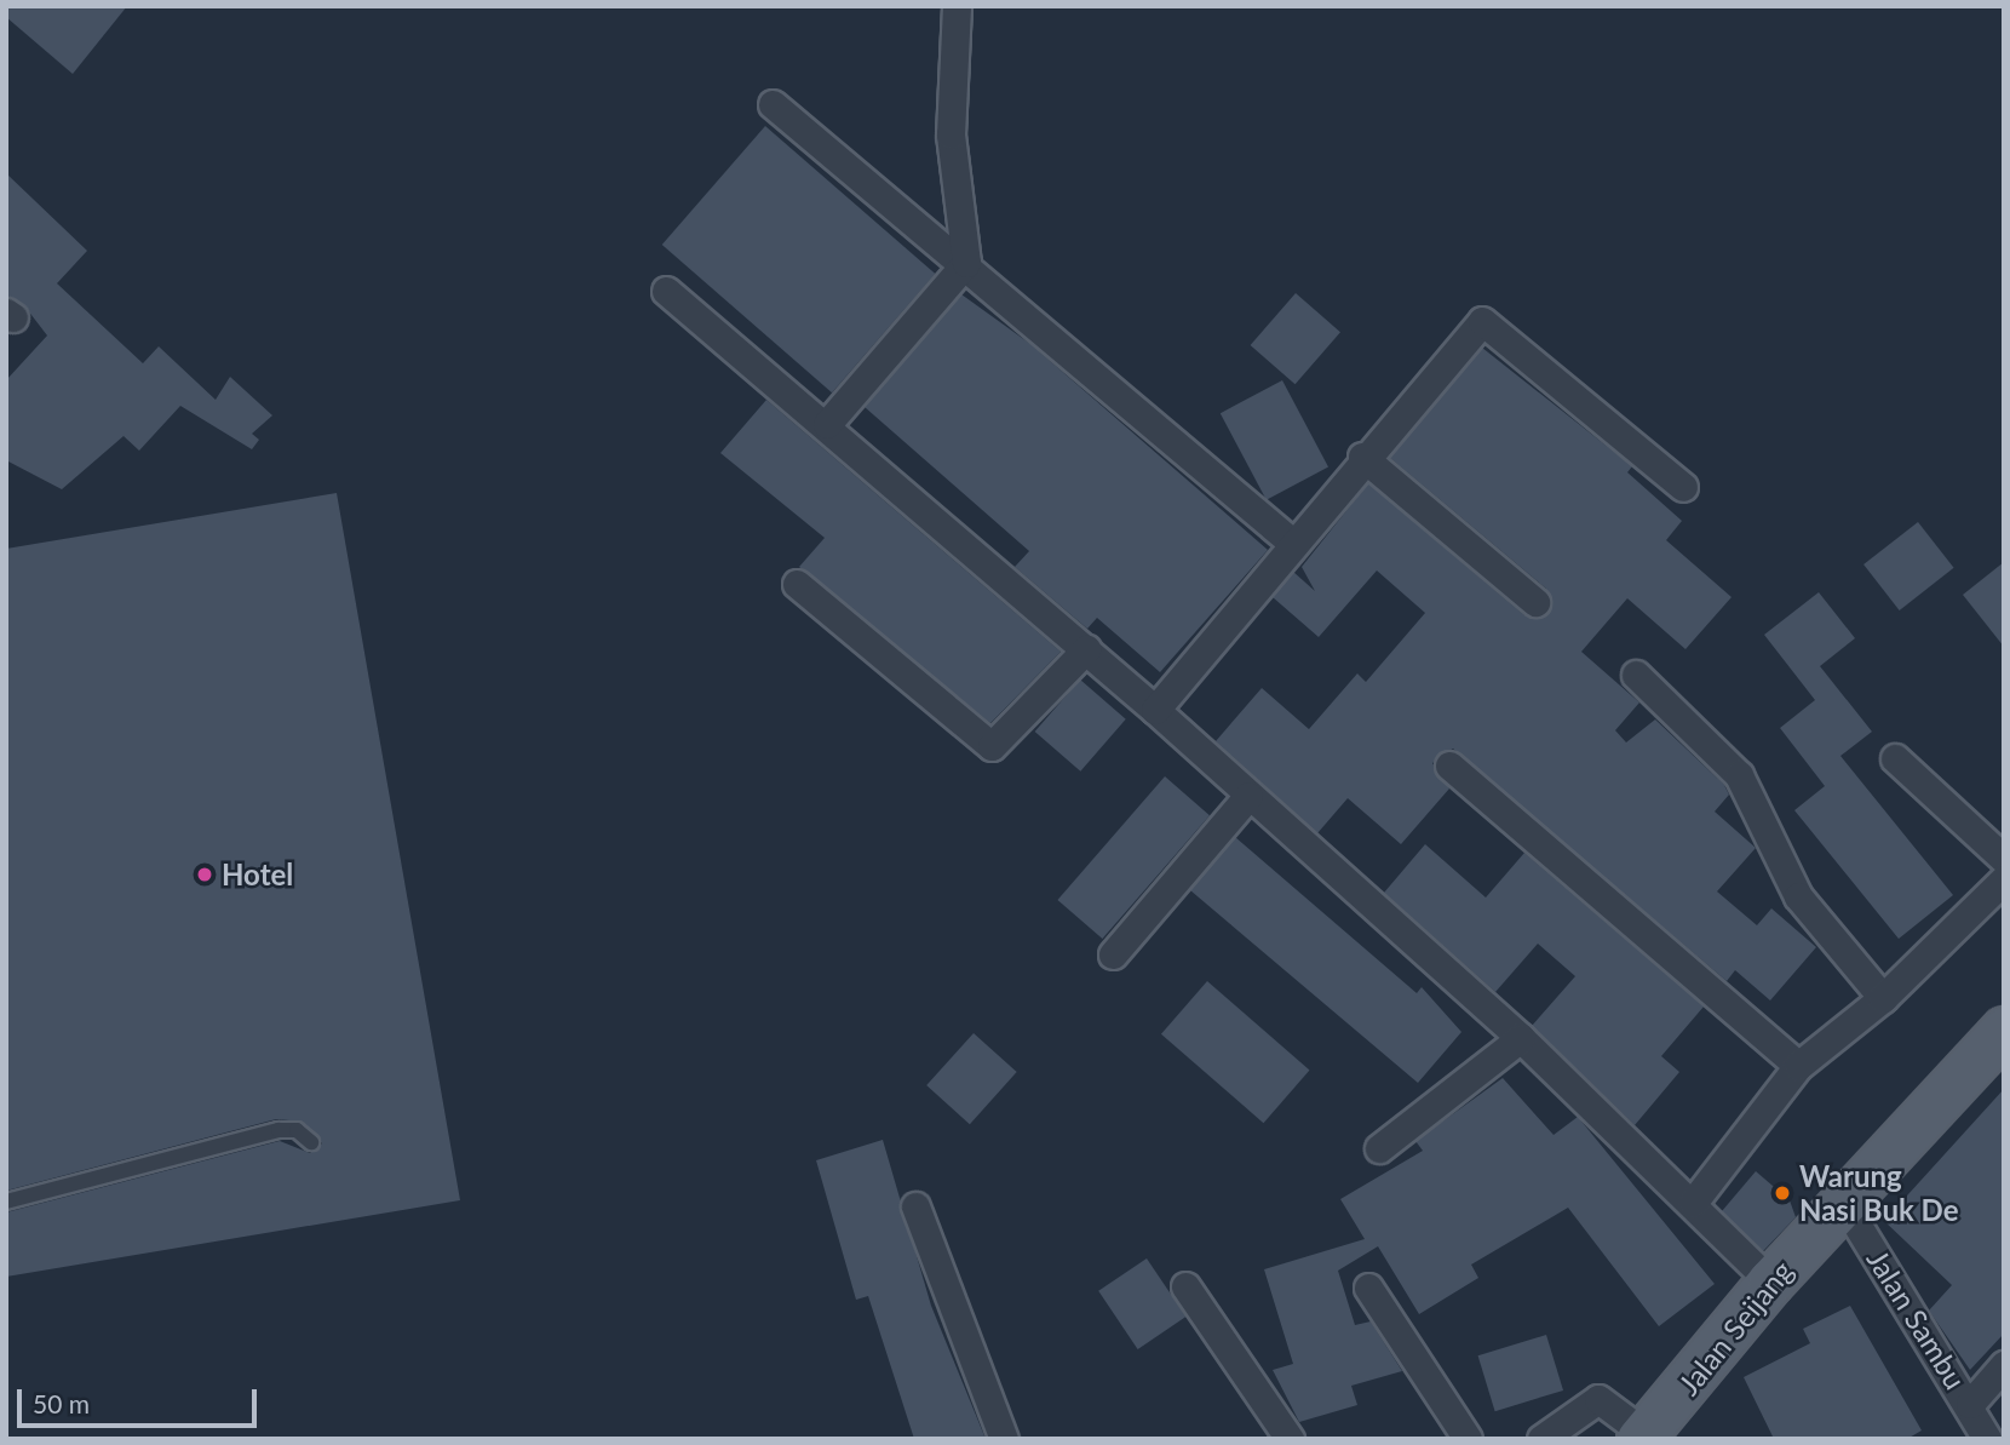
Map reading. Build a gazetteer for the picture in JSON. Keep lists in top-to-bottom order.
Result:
{
  "streets": {
    "main road": ["Jalan Seijang"],
    "street": ["Jalan Sambu"]
  },
  "crossings": [
    ["Jalan Sambu", "Jalan Seijang"]
  ],
  "places": ["Hotel", "Warung Nasi Buk De"],
  "scale_bar": "50 m"
}
